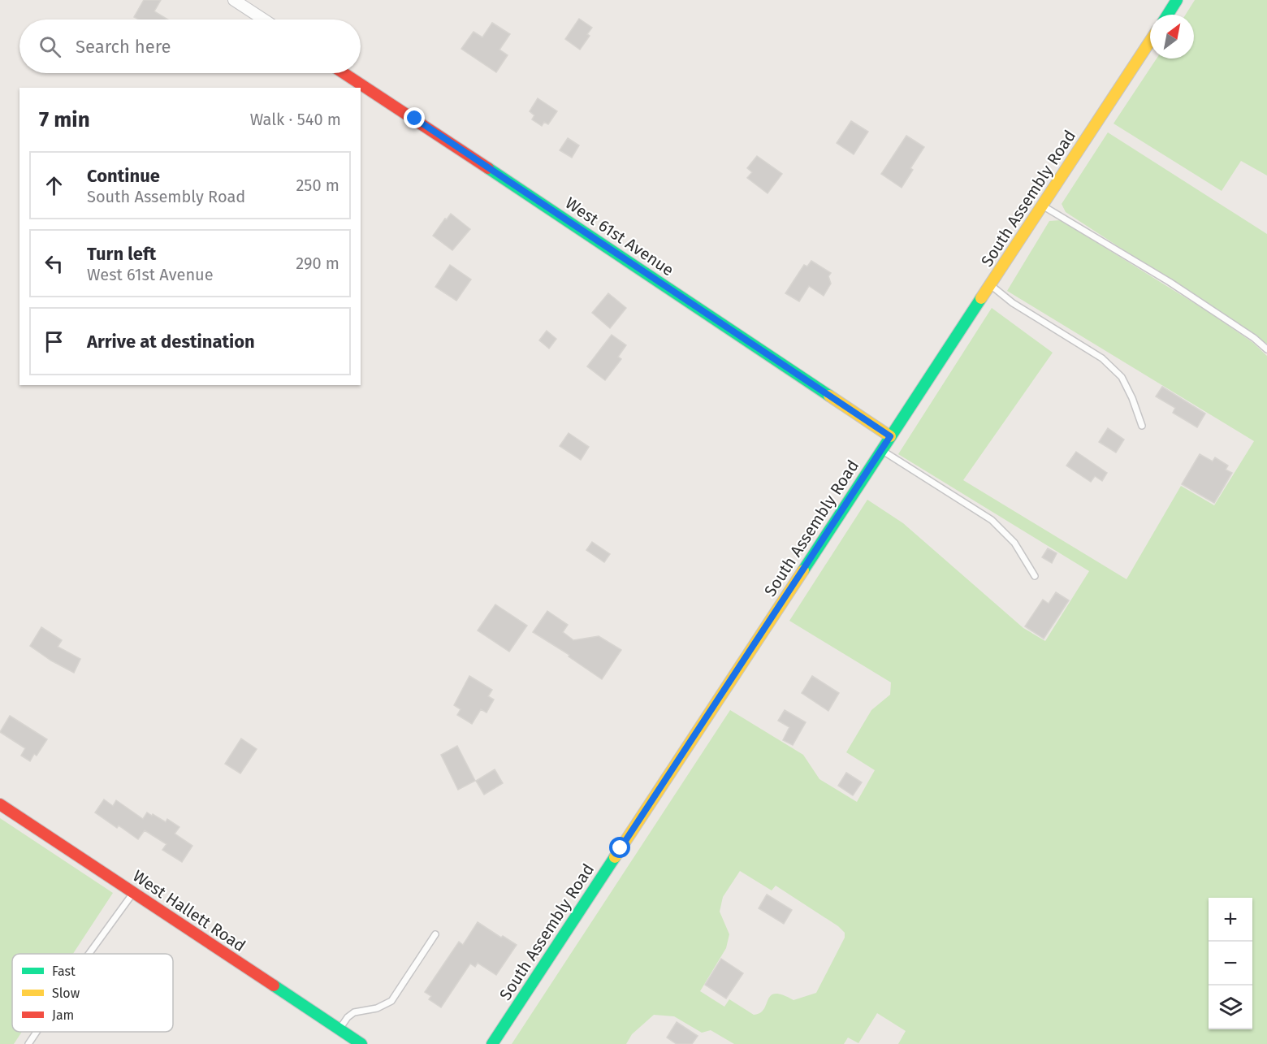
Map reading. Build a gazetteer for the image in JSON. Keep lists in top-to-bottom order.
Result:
{
  "streets": {
    "street": ["South Assembly Road", "West 61st Avenue", "West Hallett Road"]
  },
  "crossings": [
    ["South Assembly Road", "West 61st Avenue"]
  ],
  "legend": ["Fast", "Slow", "Jam"],
  "north": "top right",
  "page": {
    "search": "Search here",
    "heading": ["7 min", "Walk · 540 m"],
    "list": [
      ["Continue", "South Assembly Road", "250 m"],
      ["Turn left", "West 61st Avenue", "290 m"],
      "Arrive at destination"
    ],
    "map_buttons": ["+", "−"]
  }
}
